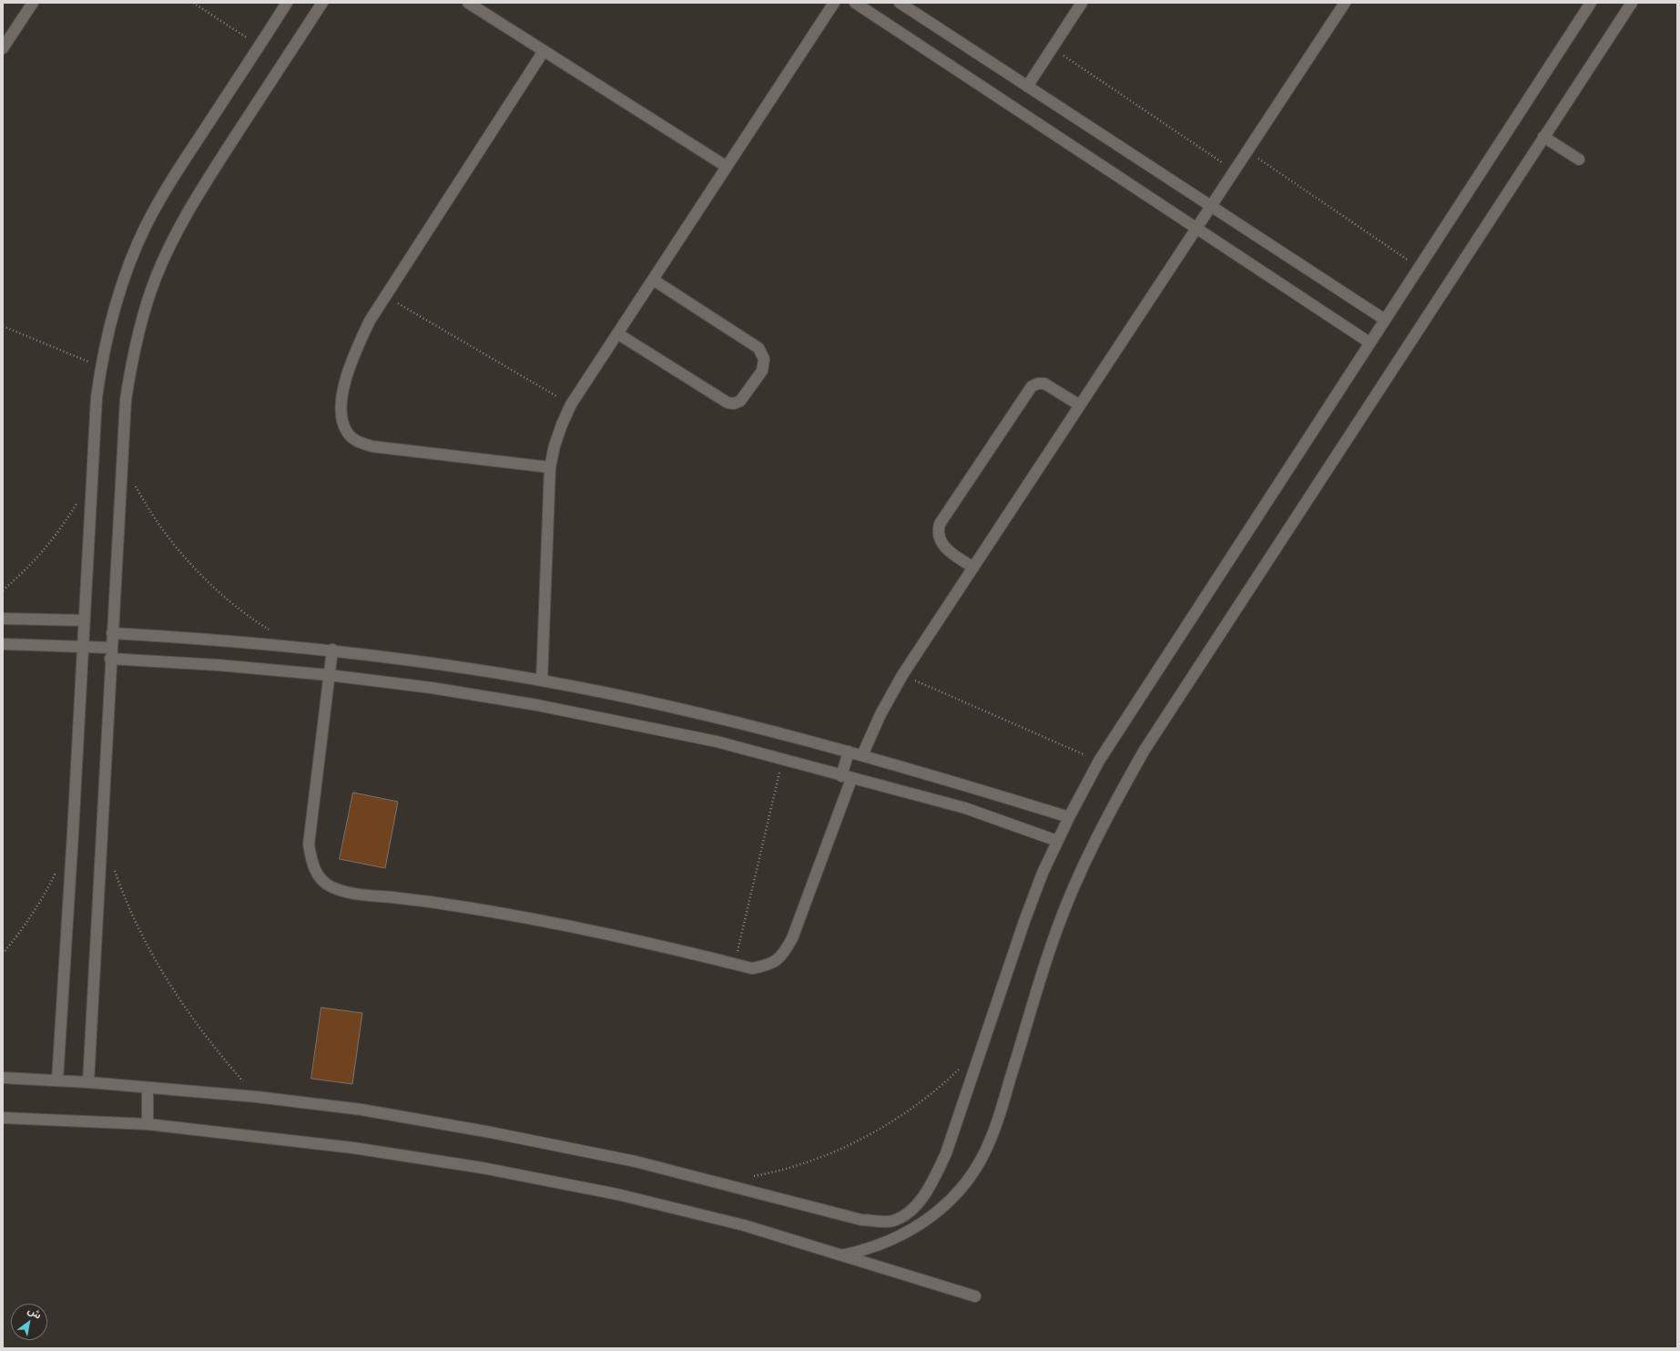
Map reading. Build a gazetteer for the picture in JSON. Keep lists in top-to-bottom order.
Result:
{
  "north": "top right"
}
